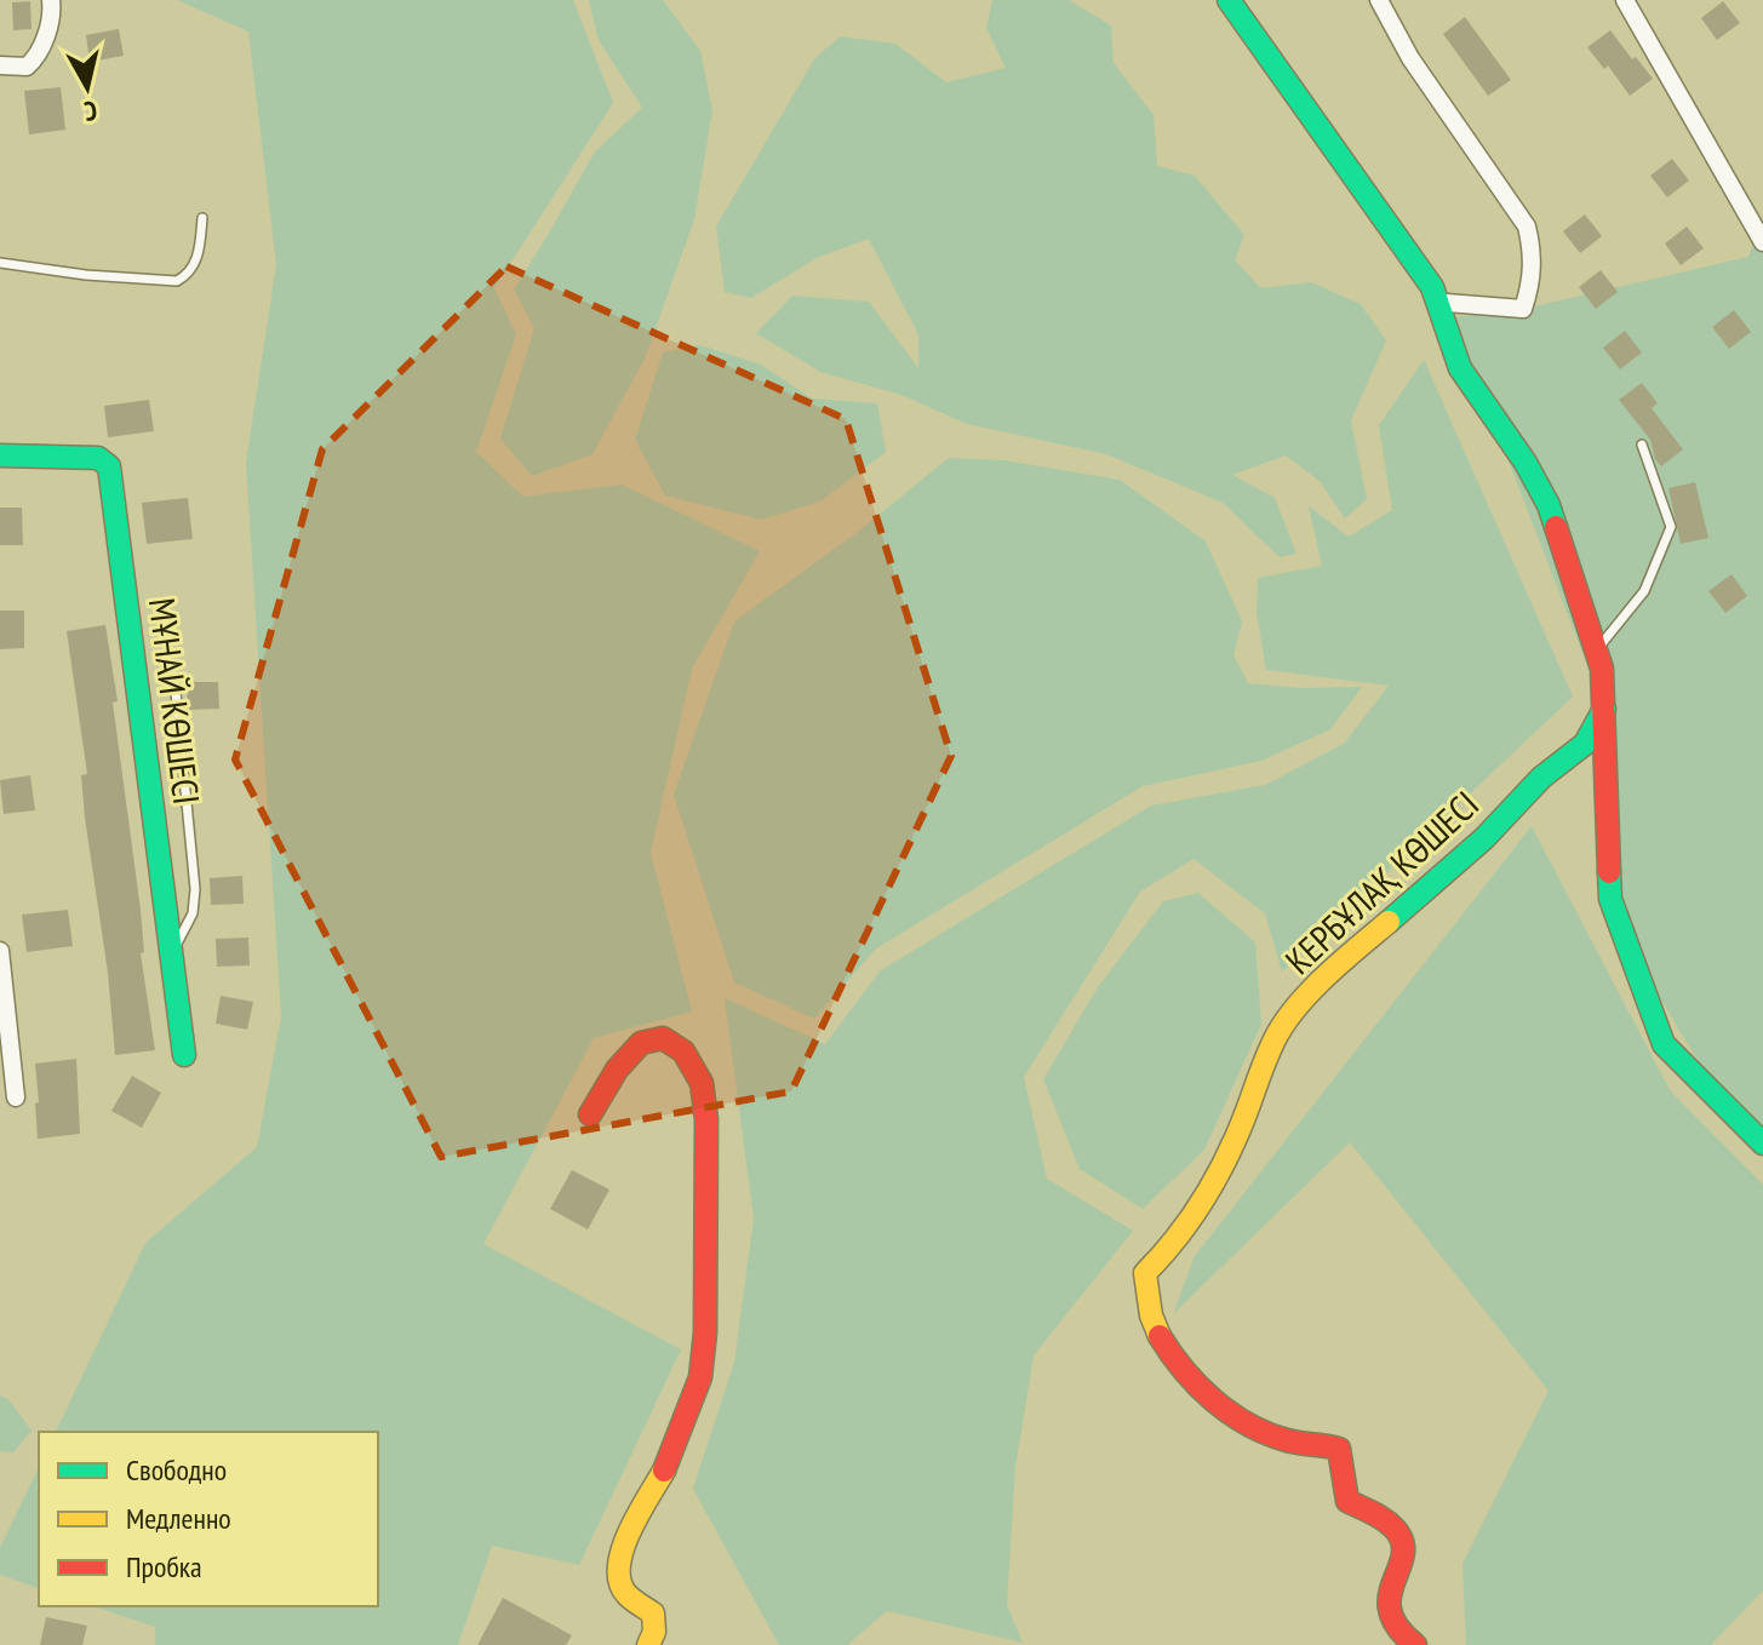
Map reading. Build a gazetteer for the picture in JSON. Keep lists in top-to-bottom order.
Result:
{
  "streets": {
    "street": ["МҰНАЙ КӨШЕСІ", "КЕРБҰЛАҚ КӨШЕСІ"]
  },
  "legend": ["Свободно", "Медленно", "Пробка"],
  "north": "bottom"
}
